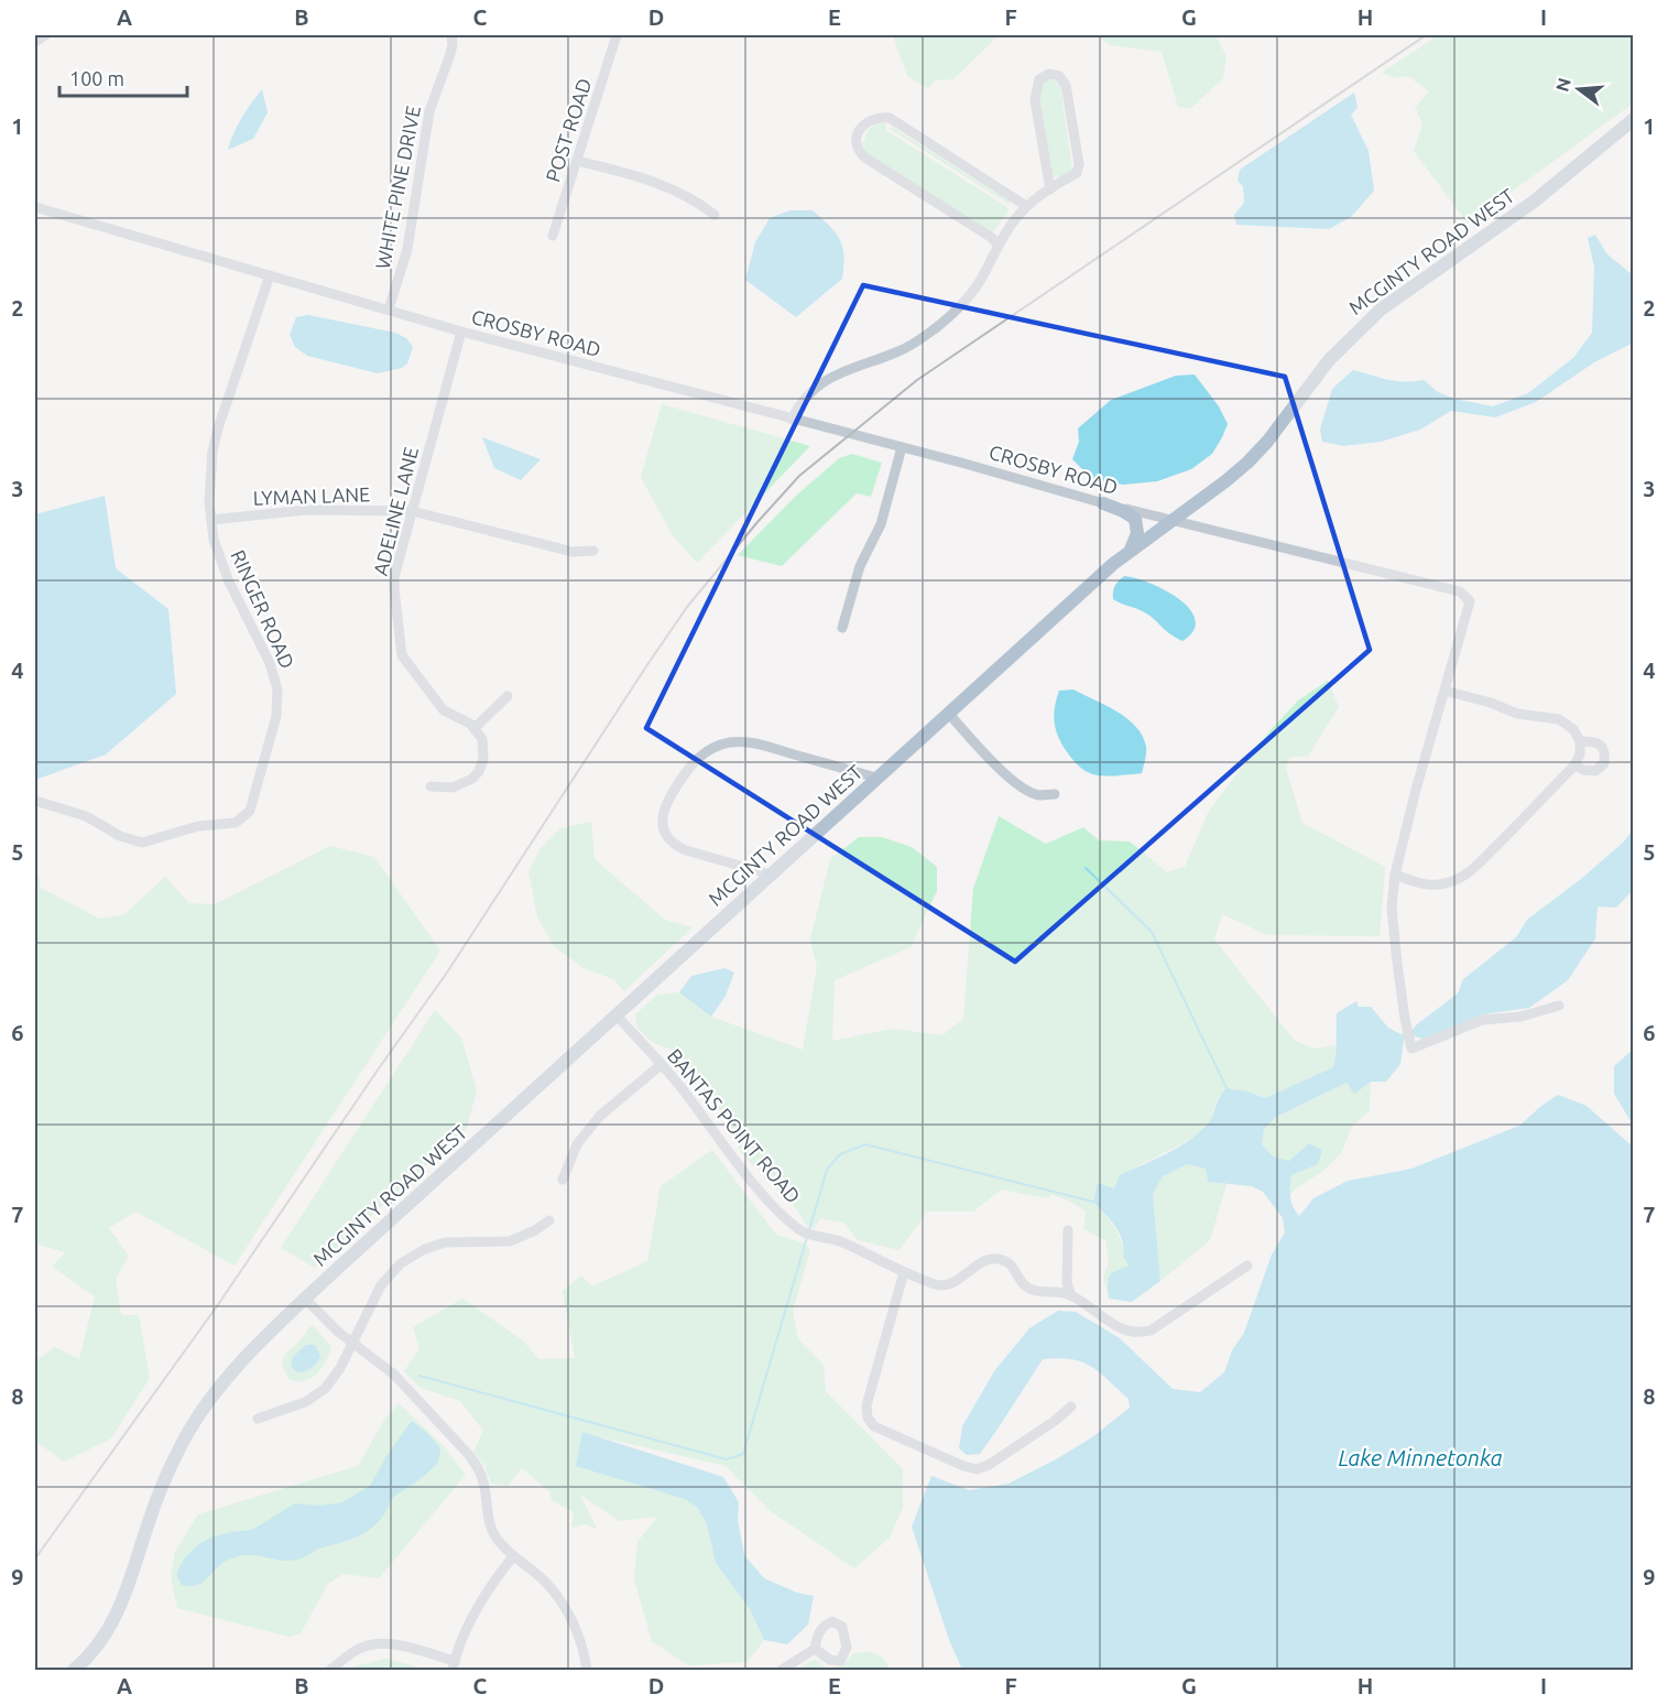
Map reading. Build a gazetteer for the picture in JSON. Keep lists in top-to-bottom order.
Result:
{
  "streets": {
    "main road": ["MCGINTY ROAD WEST"],
    "street": [
      "POST ROAD",
      "WHITE PINE DRIVE",
      "CROSBY ROAD",
      "LYMAN LANE",
      "ADELINE LANE",
      "RINGER ROAD",
      "BANTAS POINT ROAD"
    ]
  },
  "crossings": [
    ["WHITE PINE DRIVE", "CROSBY ROAD"],
    ["MCGINTY ROAD WEST", "CROSBY ROAD"],
    ["MCGINTY ROAD WEST", "BANTAS POINT ROAD"],
    ["CROSBY ROAD", "ADELINE LANE"],
    ["CROSBY ROAD", "RINGER ROAD"],
    ["LYMAN LANE", "ADELINE LANE"],
    ["LYMAN LANE", "RINGER ROAD"]
  ],
  "water": ["Lake Minnetonka"],
  "scale_bar": "100 m",
  "north": "left",
  "grid": {
    "columns": [
      "A",
      "B",
      "C",
      "D",
      "E",
      "F",
      "G",
      "H",
      "I"
    ],
    "rows": [
      "1",
      "2",
      "3",
      "4",
      "5",
      "6",
      "7",
      "8",
      "9"
    ]
  }
}
